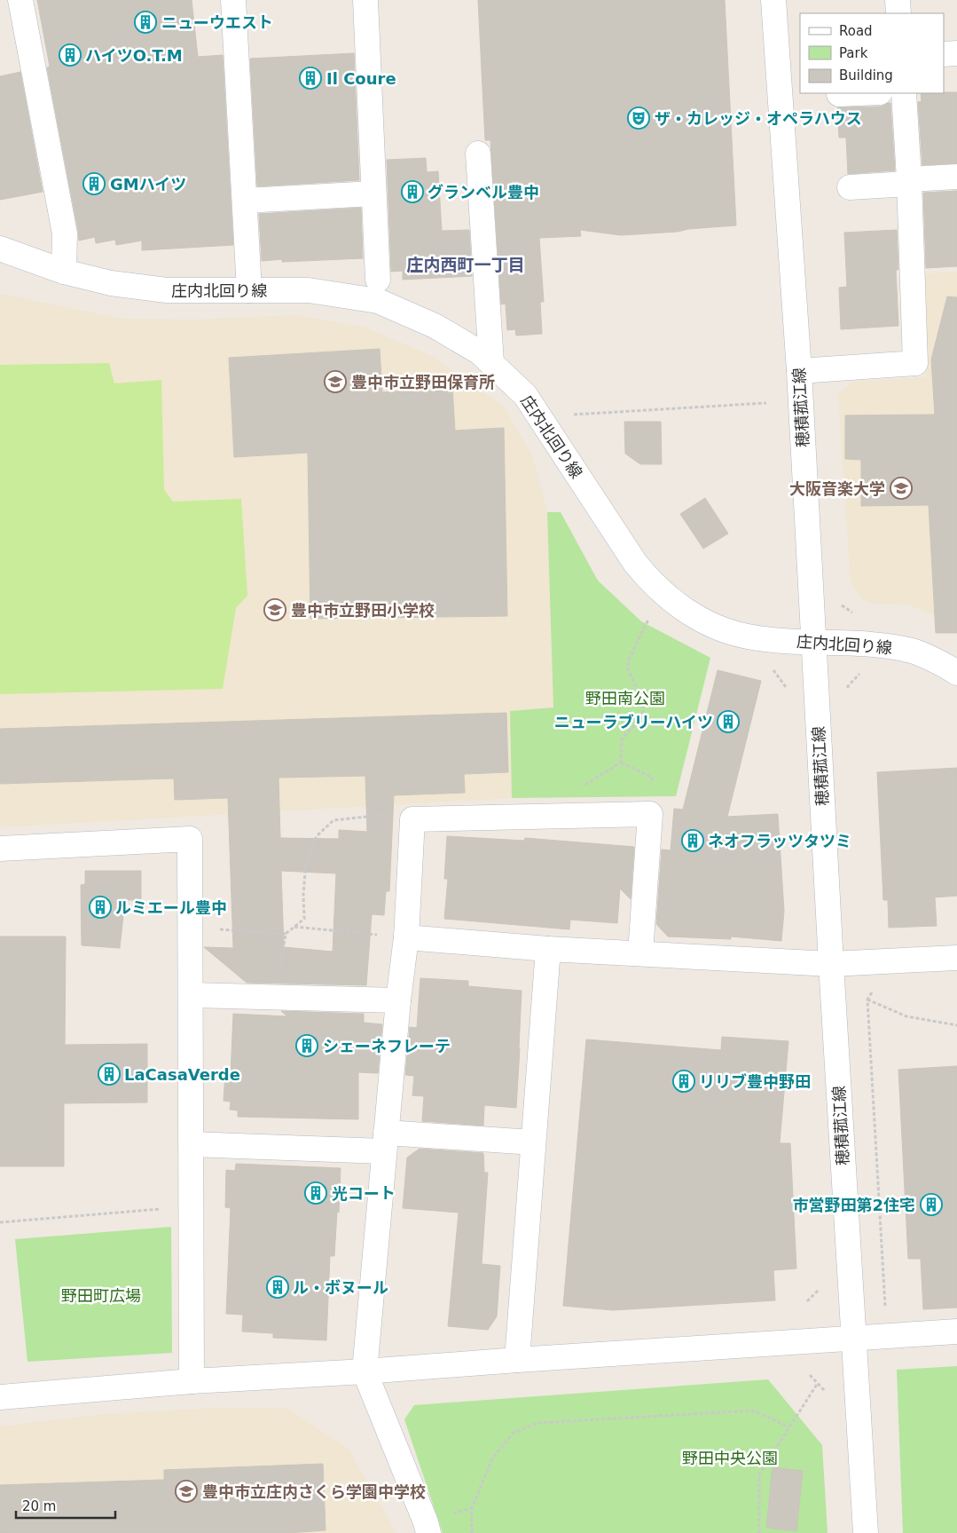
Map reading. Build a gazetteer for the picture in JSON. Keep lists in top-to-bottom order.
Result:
{
  "streets": {
    "street": ["庄内北回り線", "穂積菰江線"]
  },
  "crossings": [
    ["庄内北回り線", "穂積菰江線"]
  ],
  "districts": ["庄内西町一丁目"],
  "parks": ["野田南公園", "野田町広場", "野田中央公園"],
  "places": {
    "building": [
      "ニューウエスト",
      "ハイツO.T.M",
      "Il Coure",
      "GMハイツ",
      "グランベル豊中",
      "ニューラブリーハイツ",
      "ネオフラッツタツミ",
      "ルミエール豊中",
      "シェーネフレーテ",
      "LaCasaVerde",
      "リリブ豊中野田",
      "光コート",
      "市営野田第2住宅",
      "ル・ボヌール"
    ],
    "theatre": ["ザ・カレッジ・オペラハウス"],
    "school or university": [
      "豊中市立野田保育所",
      "大阪音楽大学",
      "豊中市立野田小学校",
      "豊中市立庄内さくら学園中学校"
    ]
  },
  "legend": ["Road", "Park", "Building"],
  "scale_bar": "20 m"
}
